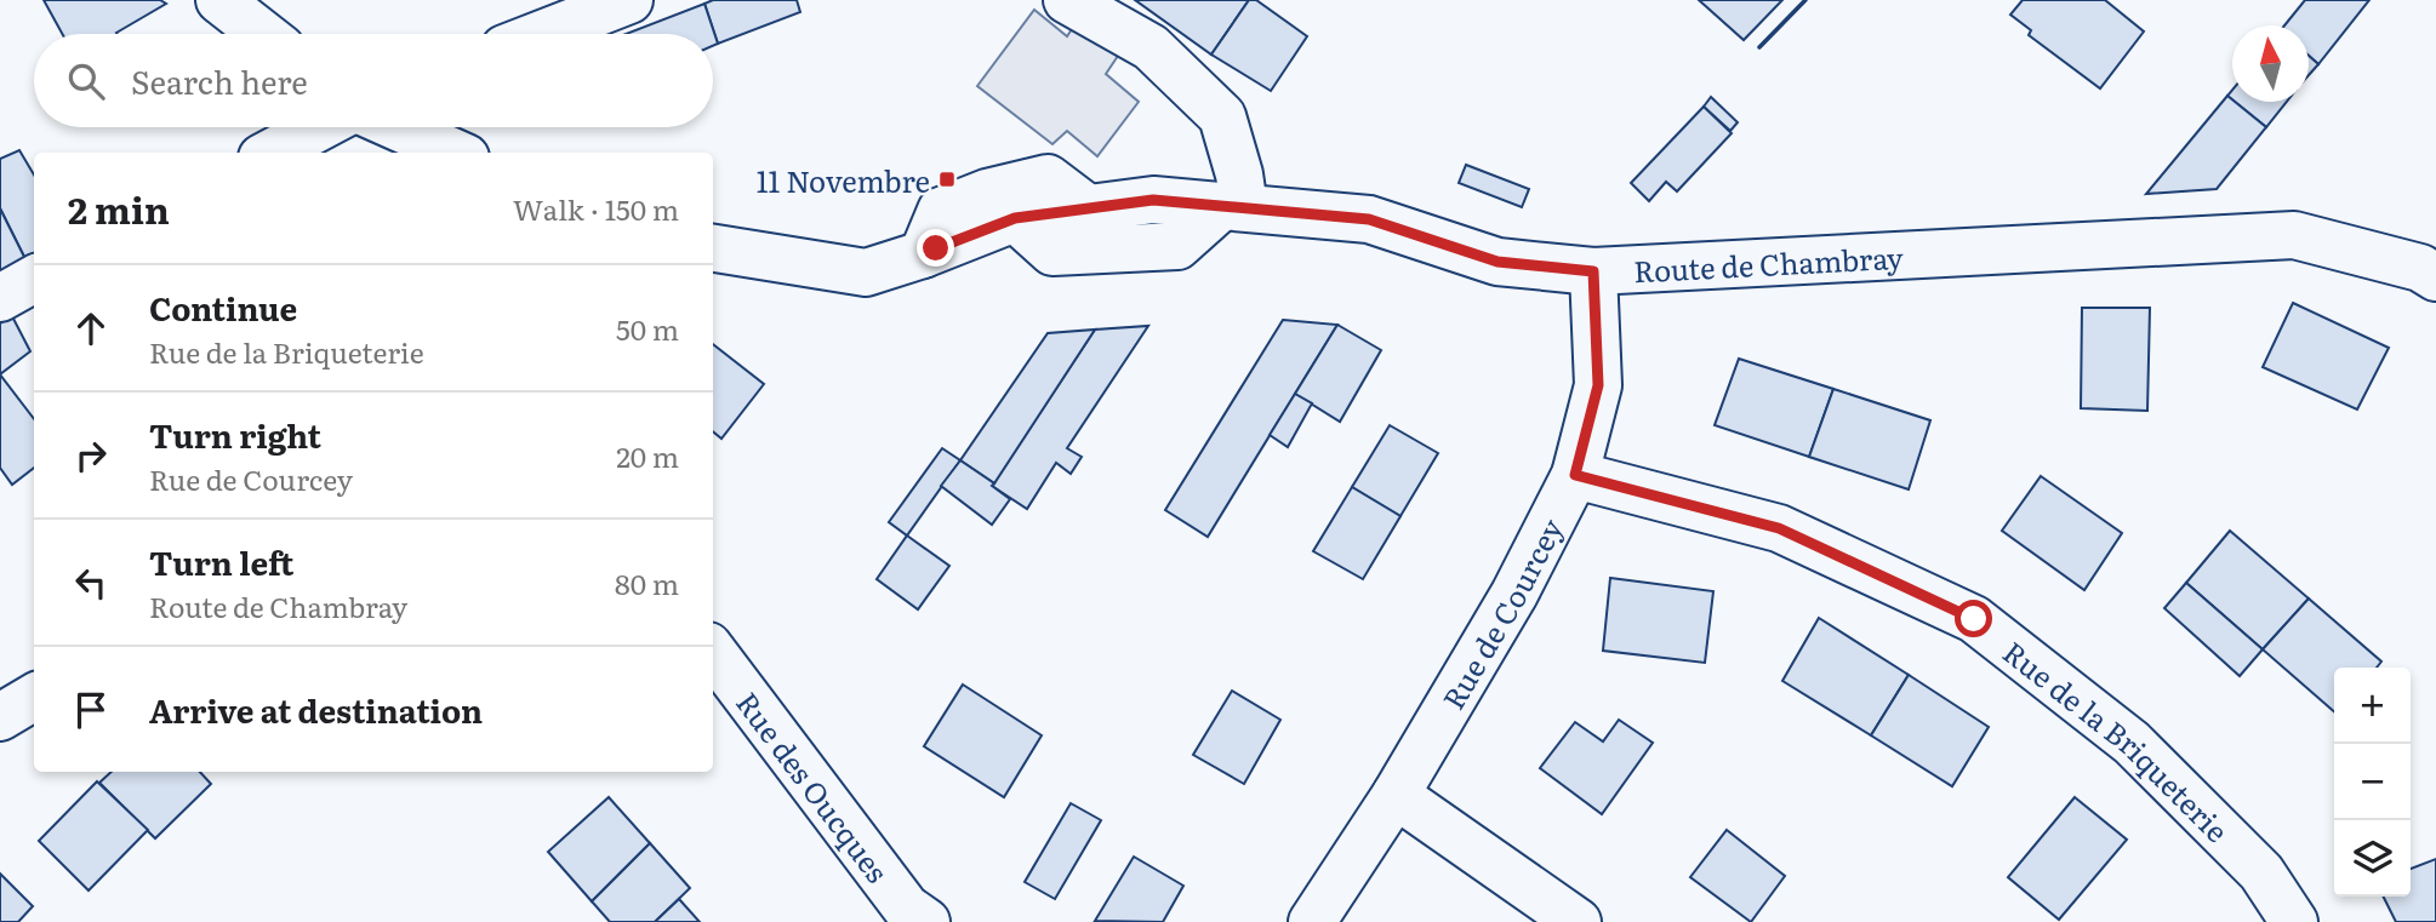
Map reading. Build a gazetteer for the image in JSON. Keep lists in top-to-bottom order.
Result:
{
  "streets": {
    "street": [
      "Route de Chambray",
      "Rue de Courcey",
      "Rue de la Briqueterie",
      "Rue des Oucques"
    ]
  },
  "crossings": [
    ["Route de Chambray", "Rue de Courcey"],
    ["Rue de Courcey", "Rue de la Briqueterie"]
  ],
  "places": {
    "transit": ["11 Novembre"]
  },
  "north": "top",
  "page": {
    "search": "Search here",
    "heading": ["2 min", "Walk · 150 m"],
    "list": [
      ["Continue", "Rue de la Briqueterie", "50 m"],
      ["Turn right", "Rue de Courcey", "20 m"],
      ["Turn left", "Route de Chambray", "80 m"],
      "Arrive at destination"
    ],
    "map_buttons": ["+", "−"]
  }
}
